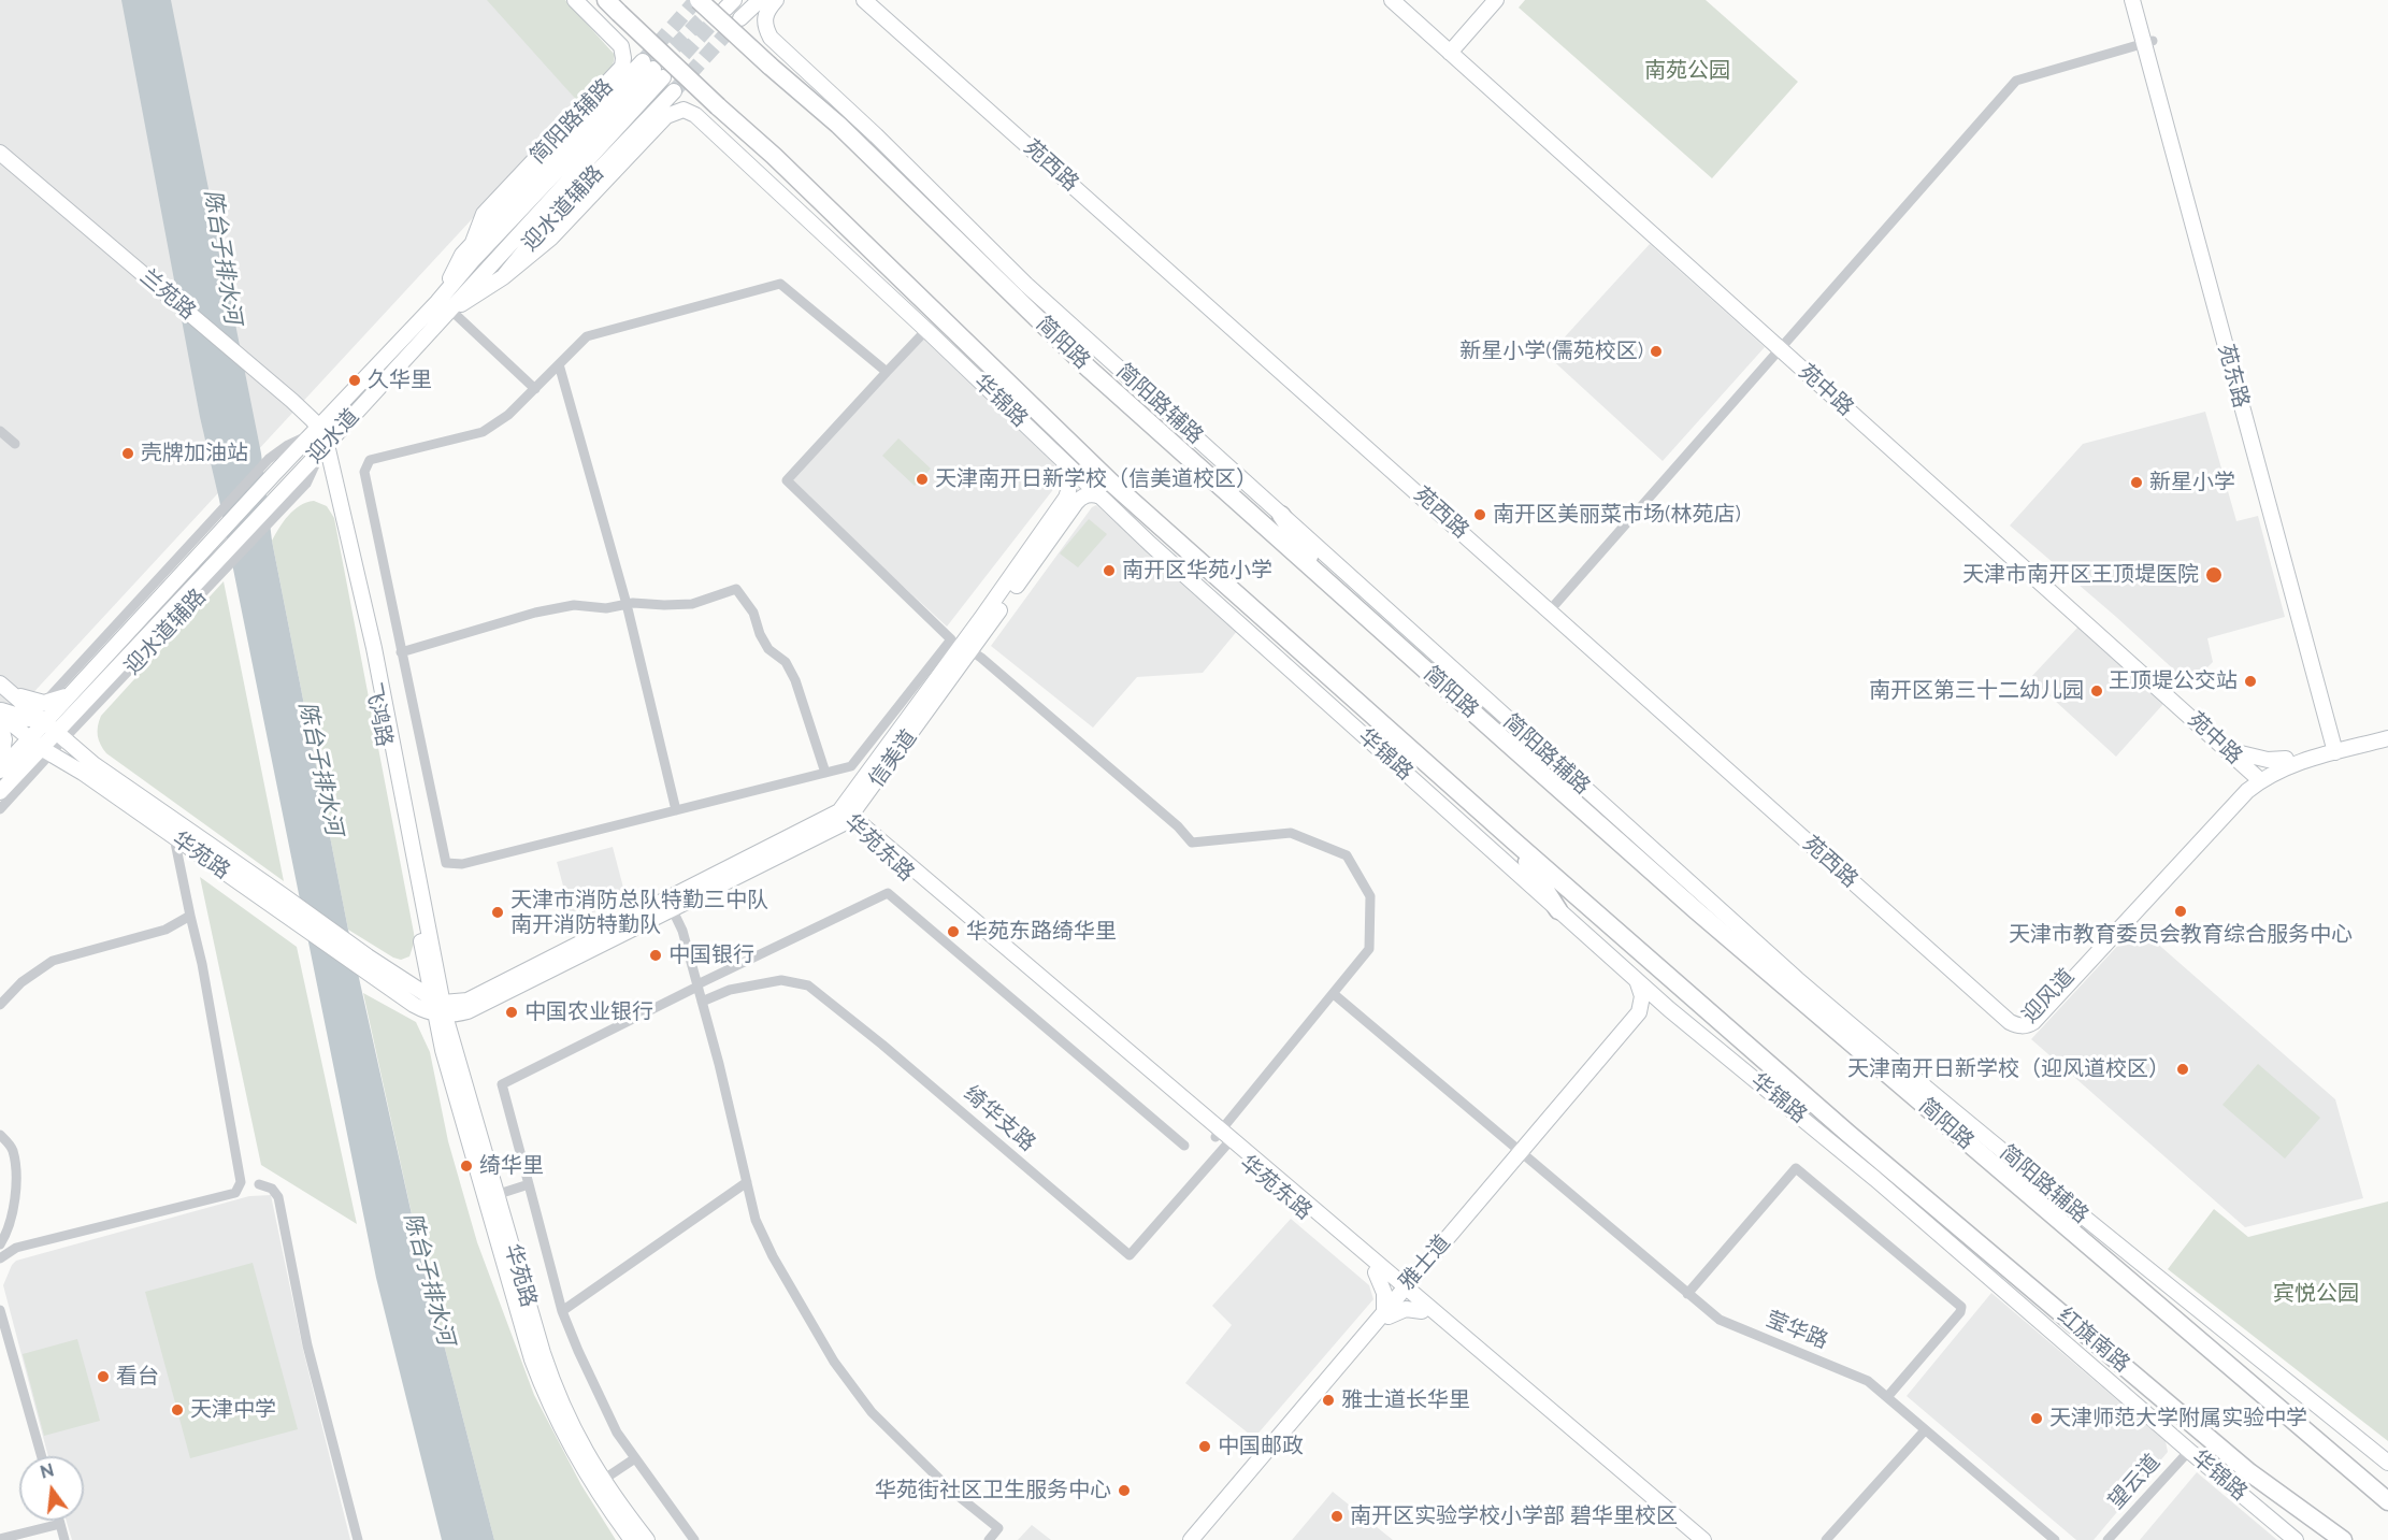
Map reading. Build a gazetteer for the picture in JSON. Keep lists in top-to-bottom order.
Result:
{
  "streets": {
    "highway": ["简阳路", "红旗南路"],
    "street": [
      "简阳路辅路",
      "苑西路",
      "迎水道辅路",
      "兰苑路",
      "苑东路",
      "苑中路",
      "华锦路",
      "迎水道",
      "飞鸿路",
      "信美道",
      "华苑东路",
      "华苑路",
      "迎风道",
      "绮华支路",
      "雅士道",
      "莹华路",
      "望云道"
    ]
  },
  "crossings": [
    ["简阳路辅路", "迎水道辅路"],
    ["苑西路", "迎风道"],
    ["迎水道辅路", "兰苑路"],
    ["迎水道辅路", "华锦路"],
    ["迎水道辅路", "迎水道"],
    ["迎水道辅路", "飞鸿路"],
    ["迎水道辅路", "华苑路"],
    ["兰苑路", "迎水道"],
    ["兰苑路", "飞鸿路"],
    ["苑东路", "迎风道"],
    ["苑中路", "迎风道"],
    ["华锦路", "信美道"],
    ["华锦路", "雅士道"],
    ["华锦路", "望云道"],
    ["迎水道", "飞鸿路"],
    ["迎水道", "华苑路"],
    ["飞鸿路", "信美道"],
    ["飞鸿路", "华苑路"],
    ["信美道", "华苑东路"],
    ["信美道", "华苑路"],
    ["华苑东路", "绮华支路"],
    ["华苑东路", "雅士道"],
    ["雅士道", "莹华路"]
  ],
  "water": ["陈台子排水河"],
  "parks": ["南苑公园", "宾悦公园"],
  "places": [
    "新星小学(儒苑校区)",
    "久华里",
    "壳牌加油站",
    "天津南开日新学校（信美道校区）",
    "新星小学",
    "南开区美丽菜市场(林苑店)",
    "南开区华苑小学",
    "天津市南开区王顶堤医院",
    "王顶堤公交站",
    "南开区第三十二幼儿园",
    "天津市教育委员会教育综合服务中心",
    "天津市消防总队特勤三中队 南开消防特勤队",
    "华苑东路绮华里",
    "中国银行",
    "中国农业银行",
    "天津南开日新学校（迎风道校区）",
    "绮华里",
    "看台",
    "雅士道长华里",
    "天津中学",
    "天津师范大学附属实验中学",
    "中国邮政",
    "华苑街社区卫生服务中心",
    "南开区实验学校小学部 碧华里校区"
  ],
  "north": "top"
}
